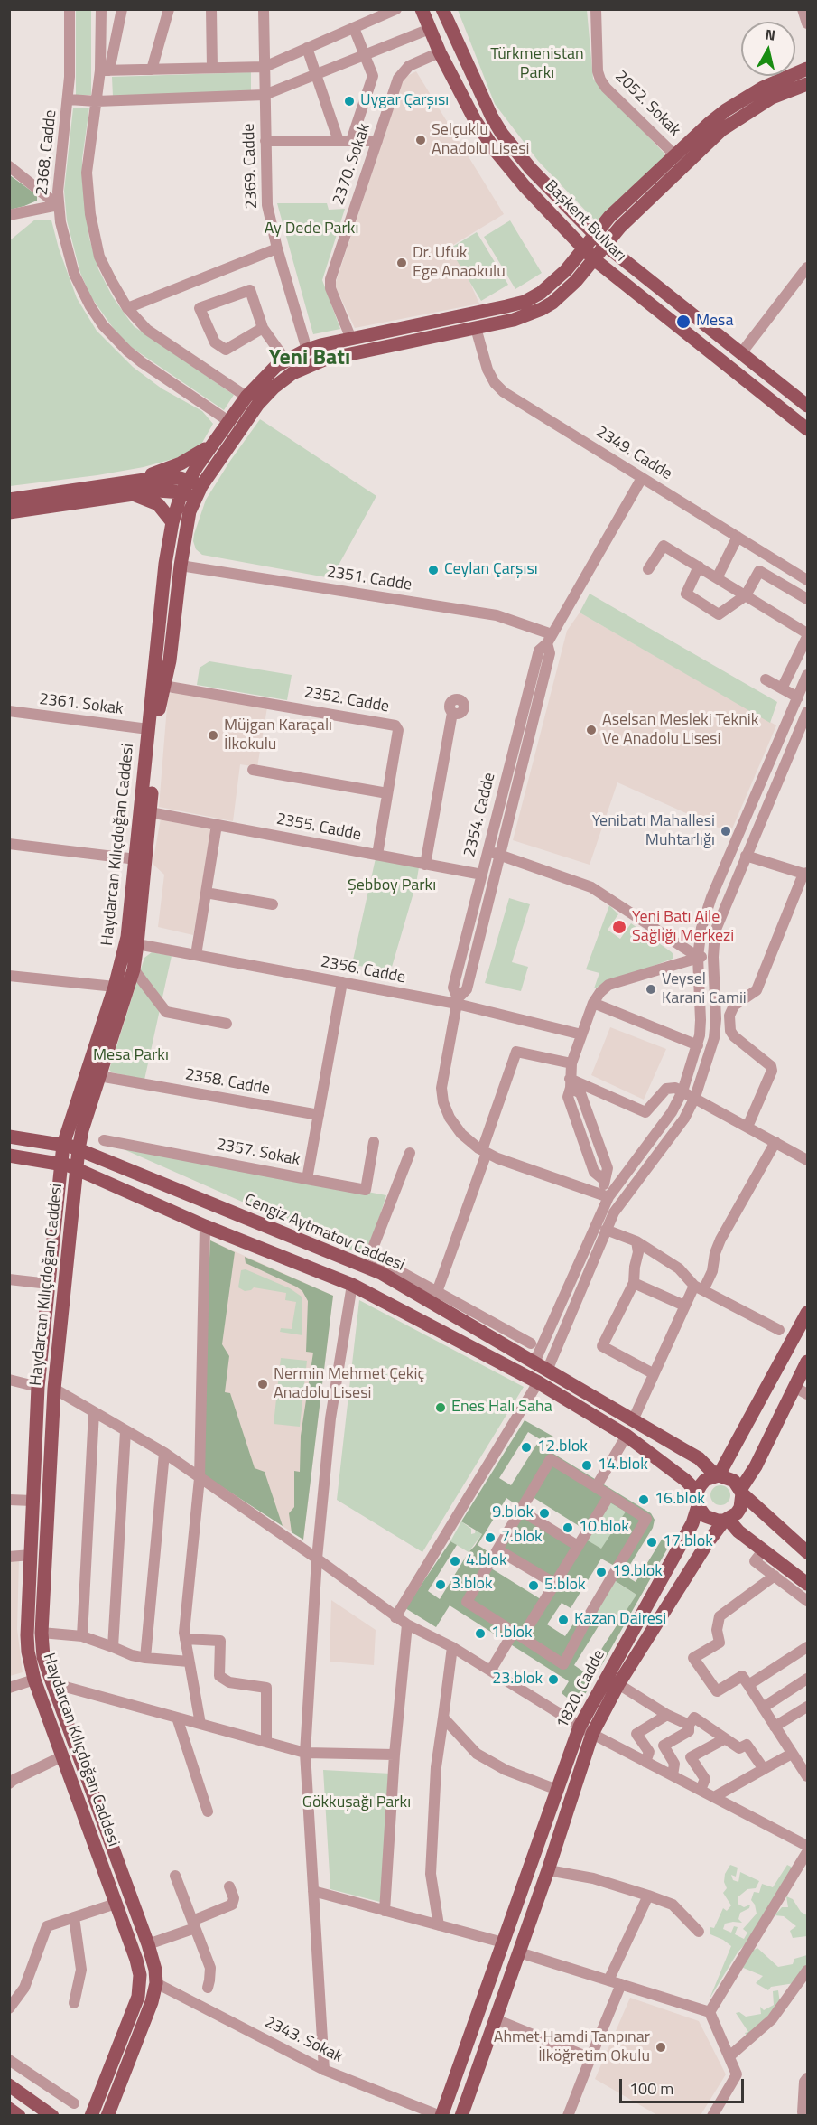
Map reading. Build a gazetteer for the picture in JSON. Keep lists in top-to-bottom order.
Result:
{
  "streets": {
    "main road": [
      "Başkent Bulvarı",
      "Haydarcan Kılıçdoğan Caddesi",
      "Cengiz Aytmatov Caddesi",
      "1820. Cadde"
    ],
    "street": [
      "2052. Sokak",
      "2368. Cadde",
      "2370. Sokak",
      "2369. Cadde",
      "2349. Cadde",
      "2351. Cadde",
      "2352. Cadde",
      "2361. Sokak",
      "2354. Cadde",
      "2355. Cadde",
      "2356. Cadde",
      "2358. Cadde",
      "2357. Sokak",
      "2343. Sokak"
    ]
  },
  "crossings": [
    ["2052. Sokak", "Haydarcan Kılıçdoğan Caddesi"],
    ["2368. Cadde", "Haydarcan Kılıçdoğan Caddesi"],
    ["2370. Sokak", "Başkent Bulvarı"],
    ["2370. Sokak", "Haydarcan Kılıçdoğan Caddesi"],
    ["2369. Cadde", "Haydarcan Kılıçdoğan Caddesi"],
    ["Başkent Bulvarı", "Haydarcan Kılıçdoğan Caddesi"],
    ["2349. Cadde", "2354. Cadde"],
    ["2349. Cadde", "Haydarcan Kılıçdoğan Caddesi"],
    ["2351. Cadde", "2354. Cadde"],
    ["2351. Cadde", "Haydarcan Kılıçdoğan Caddesi"],
    ["2352. Cadde", "2355. Cadde"],
    ["2352. Cadde", "Haydarcan Kılıçdoğan Caddesi"],
    ["2361. Sokak", "Haydarcan Kılıçdoğan Caddesi"],
    ["2354. Cadde", "2355. Cadde"],
    ["2354. Cadde", "2356. Cadde"],
    ["2355. Cadde", "Haydarcan Kılıçdoğan Caddesi"],
    ["Haydarcan Kılıçdoğan Caddesi", "2356. Cadde"],
    ["Haydarcan Kılıçdoğan Caddesi", "2358. Cadde"],
    ["Haydarcan Kılıçdoğan Caddesi", "Cengiz Aytmatov Caddesi"],
    ["Haydarcan Kılıçdoğan Caddesi", "2343. Sokak"],
    ["2356. Cadde", "2357. Sokak"],
    ["2358. Cadde", "2357. Sokak"],
    ["Cengiz Aytmatov Caddesi", "1820. Cadde"],
    ["1820. Cadde", "2343. Sokak"]
  ],
  "districts": ["Yeni Batı"],
  "parks": [
    "Türkmenistan Parkı",
    "Ay Dede Parkı",
    "Şebboy Parkı",
    "Mesa Parkı",
    "Gökkuşağı Parkı"
  ],
  "places": [
    "Uygar Çarşısı",
    "Selçuklu Anadolu Lisesi",
    "Dr. Ufuk Ege Anaokulu",
    "Mesa",
    "Ceylan Çarşısı",
    "Aselsan Mesleki Teknik Ve Anadolu Lisesi",
    "Müjgan Karaçalı İlkokulu",
    "Yenibatı Mahallesi Muhtarlığı",
    "Yeni Batı Aile Sağlığı Merkezi",
    "Veysel Karani Camii",
    "Nermin Mehmet Çekiç Anadolu Lisesi",
    "Enes Halı Saha",
    "12.blok",
    "14.blok",
    "16.blok",
    "9.blok",
    "10.blok",
    "7.blok",
    "17.blok",
    "4.blok",
    "19.blok",
    "3.blok",
    "5.blok",
    "Kazan Dairesi",
    "1.blok",
    "23.blok",
    "Ahmet Hamdi Tanpınar İlköğretim Okulu"
  ],
  "scale_bar": "100 m",
  "north": "top"
}
